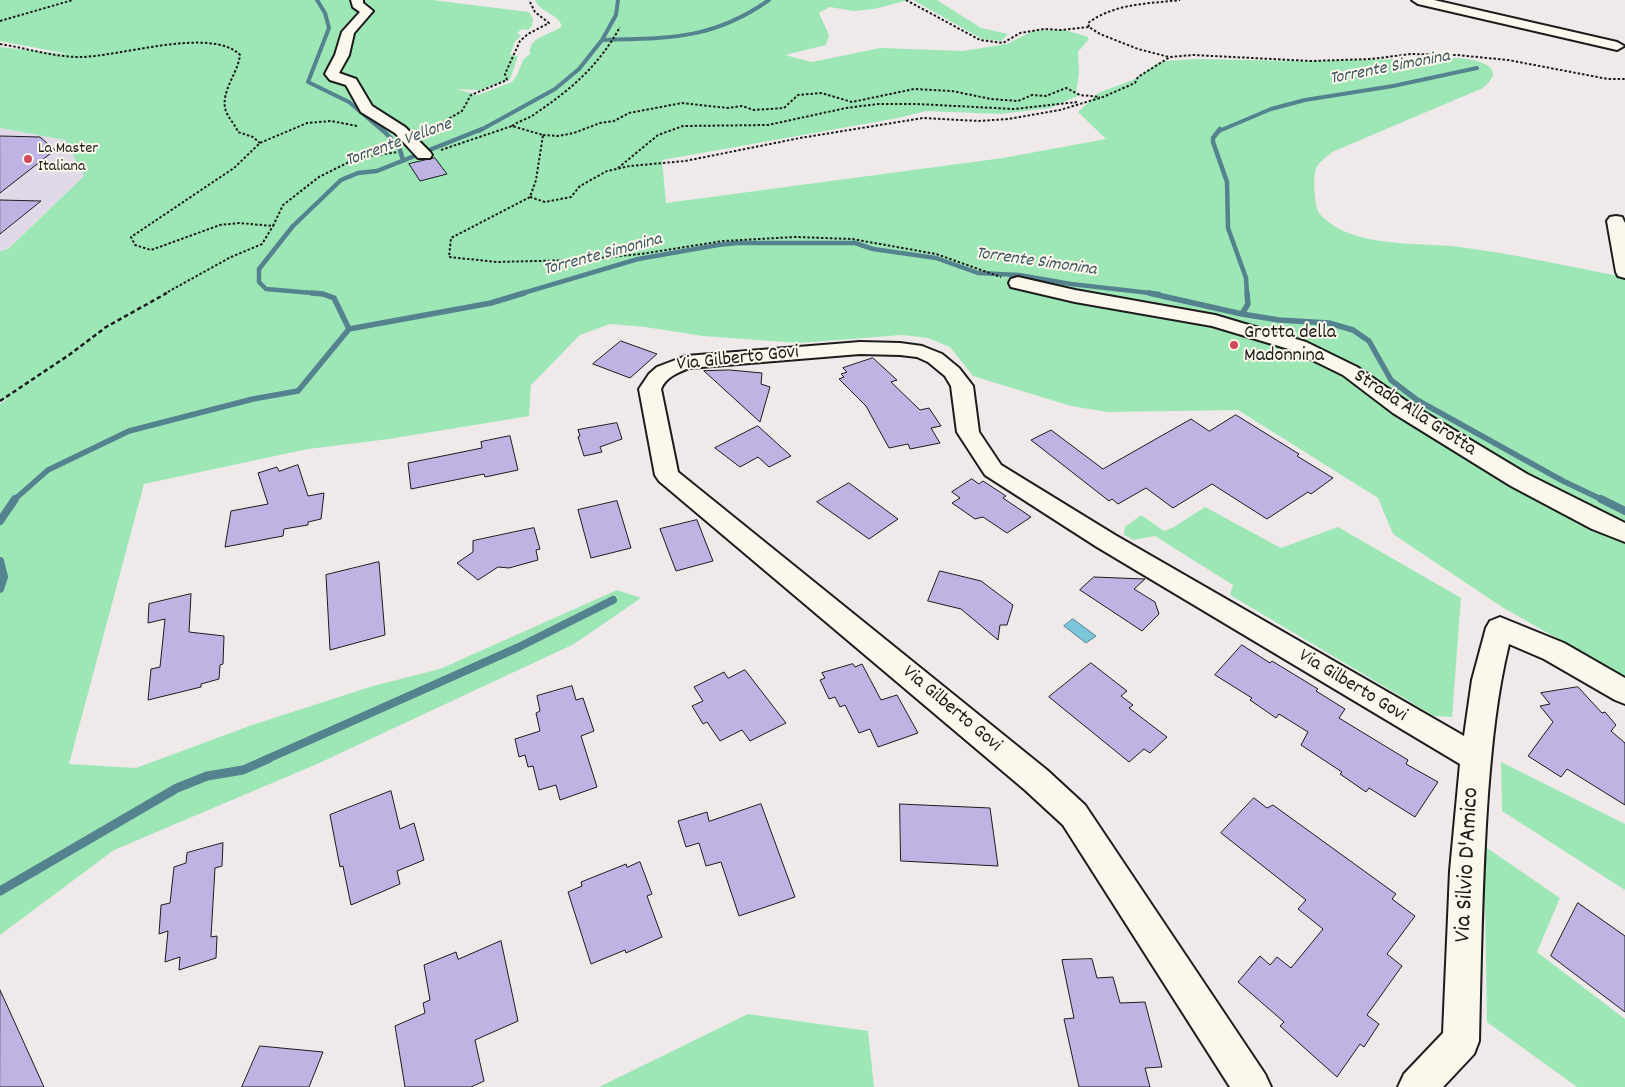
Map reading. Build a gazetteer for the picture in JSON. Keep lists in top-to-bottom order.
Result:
{
  "streets": {
    "street": ["Via Gilberto Govi", "Strada Alla Grotta", "Via Silvio D'Amico"]
  },
  "crossings": [
    ["Via Gilberto Govi", "Via Silvio D'Amico"]
  ],
  "water": ["Torrente Simonina", "Torrente Vellone"],
  "places": ["La Master Italiana", "Grotta della Madonnina"]
}
